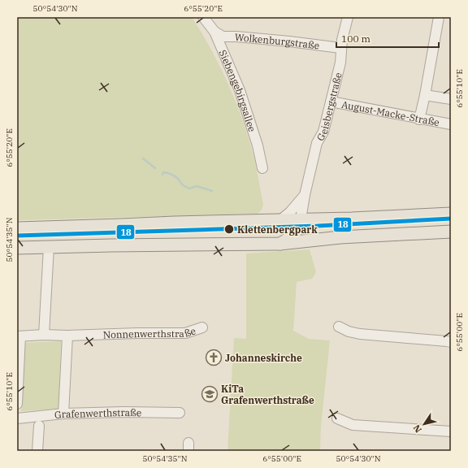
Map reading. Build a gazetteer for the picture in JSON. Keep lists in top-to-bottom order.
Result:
{
  "streets": {
    "street": [
      "Wolkenburgstraße",
      "Siebengebirgsallee",
      "Geisbergstraße",
      "August-Macke-Straße",
      "Nonnenwerthstraße",
      "Grafenwerthstraße"
    ]
  },
  "crossings": [
    ["Wolkenburgstraße", "Siebengebirgsallee"],
    ["Wolkenburgstraße", "Geisbergstraße"],
    ["Geisbergstraße", "August-Macke-Straße"]
  ],
  "places": {
    "other": ["Klettenbergpark"],
    "church": ["Johanneskirche"],
    "school or university": ["KiTa Grafenwerthstraße"]
  },
  "lines": ["transit line 18"],
  "scale_bar": "100 m",
  "north": "bottom left",
  "coordinates": [
    "50°54'30\"N",
    "6°55'20\"E",
    "6°55'10\"E",
    "50°54'35\"N",
    "6°55'00\"E"
  ]
}
